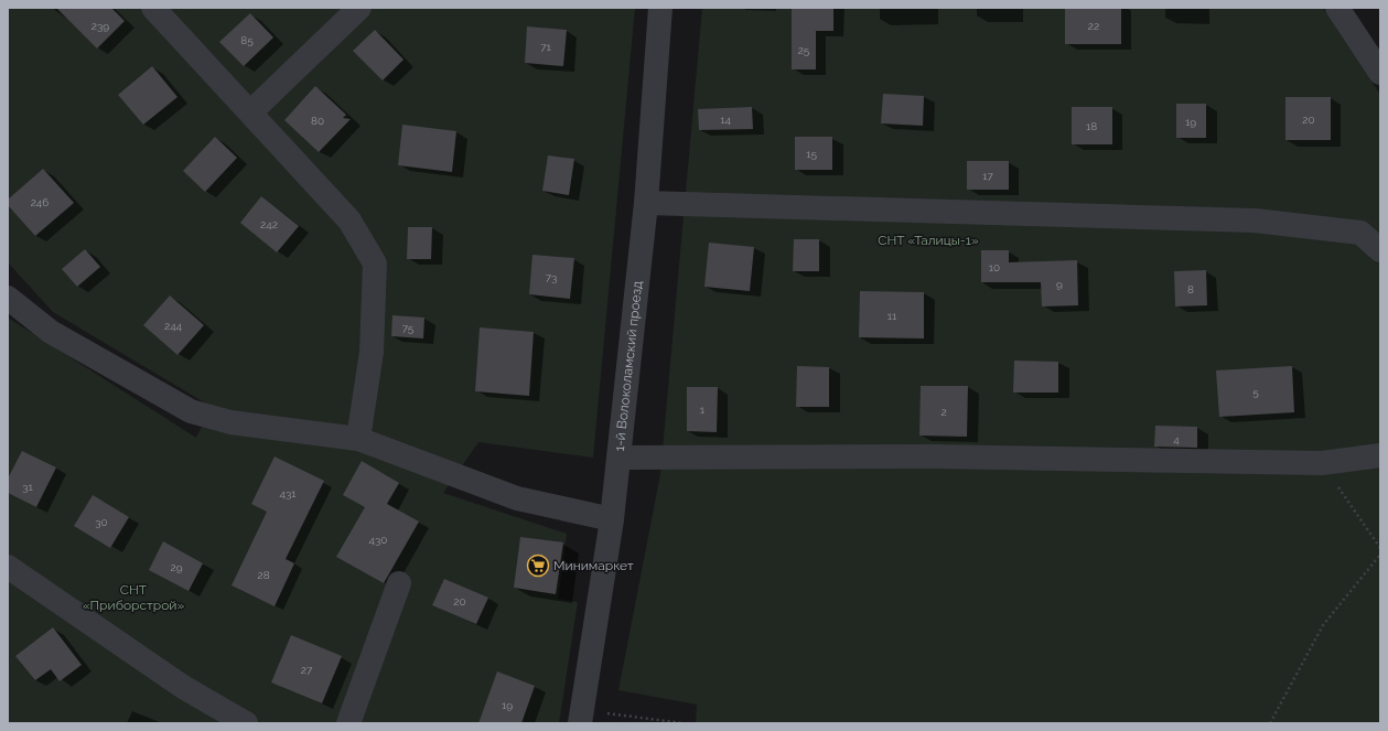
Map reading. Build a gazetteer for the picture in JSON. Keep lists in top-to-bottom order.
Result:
{
  "streets": {
    "street": ["1-й Волоколамский проезд"]
  },
  "parks": ["СНТ «Талицы-1»", "СНТ «Приборстрой»"],
  "places": {
    "supermarket": ["Минимаркет"]
  },
  "house_numbers": [
    "239",
    "22",
    "85",
    "71",
    "25",
    "14",
    "20",
    "80",
    "19",
    "18",
    "15",
    "17",
    "246",
    "242",
    "10",
    "73",
    "9",
    "8",
    "11",
    "244",
    "75",
    "5",
    "1",
    "2",
    "4",
    "31",
    "431",
    "30",
    "430",
    "29",
    "28",
    "20",
    "27",
    "19"
  ]
}
